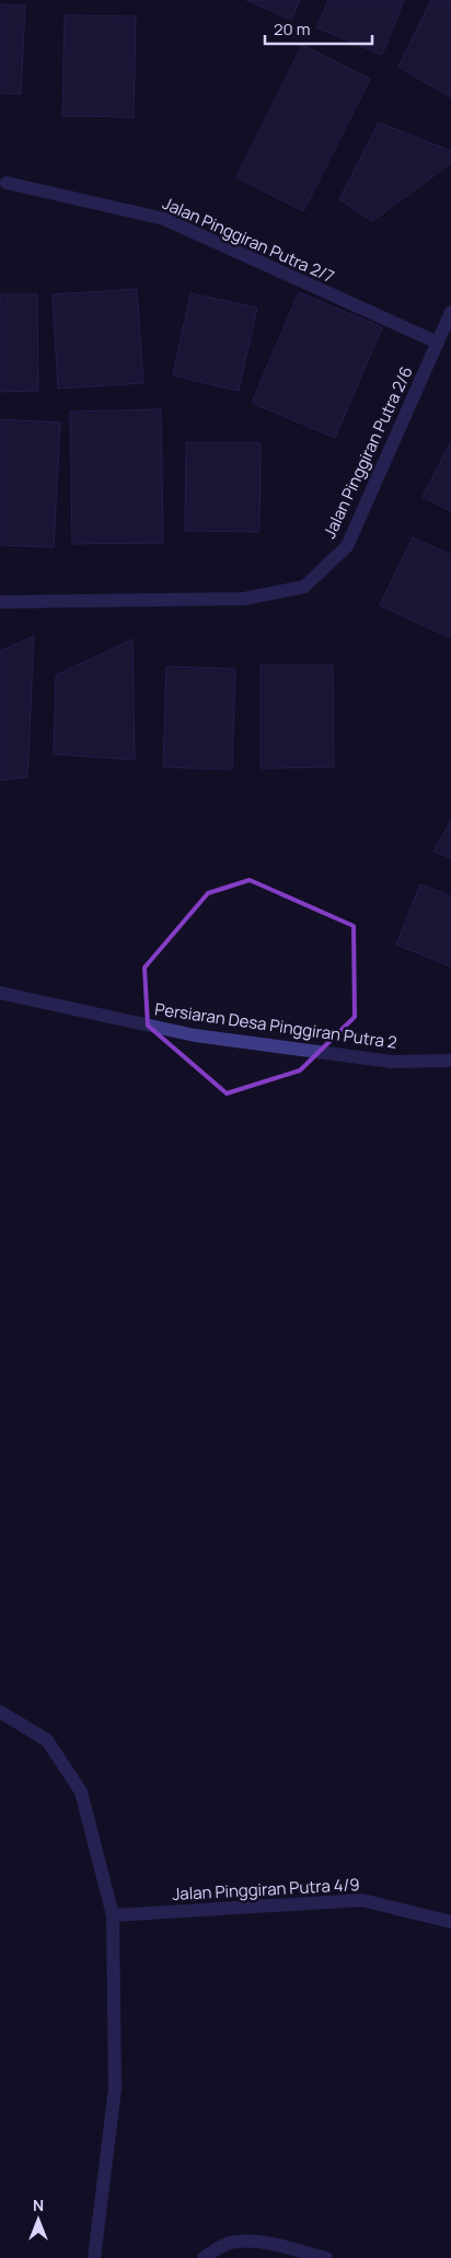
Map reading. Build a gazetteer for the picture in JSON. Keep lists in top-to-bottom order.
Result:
{
  "streets": {
    "street": [
      "Jalan Pinggiran Putra 2/7",
      "Jalan Pinggiran Putra 2/6",
      "Persiaran Desa Pinggiran Putra 2",
      "Jalan Pinggiran Putra 4/9"
    ]
  },
  "crossings": [
    ["Jalan Pinggiran Putra 2/7", "Jalan Pinggiran Putra 2/6"]
  ],
  "scale_bar": "20 m",
  "north": "top"
}
